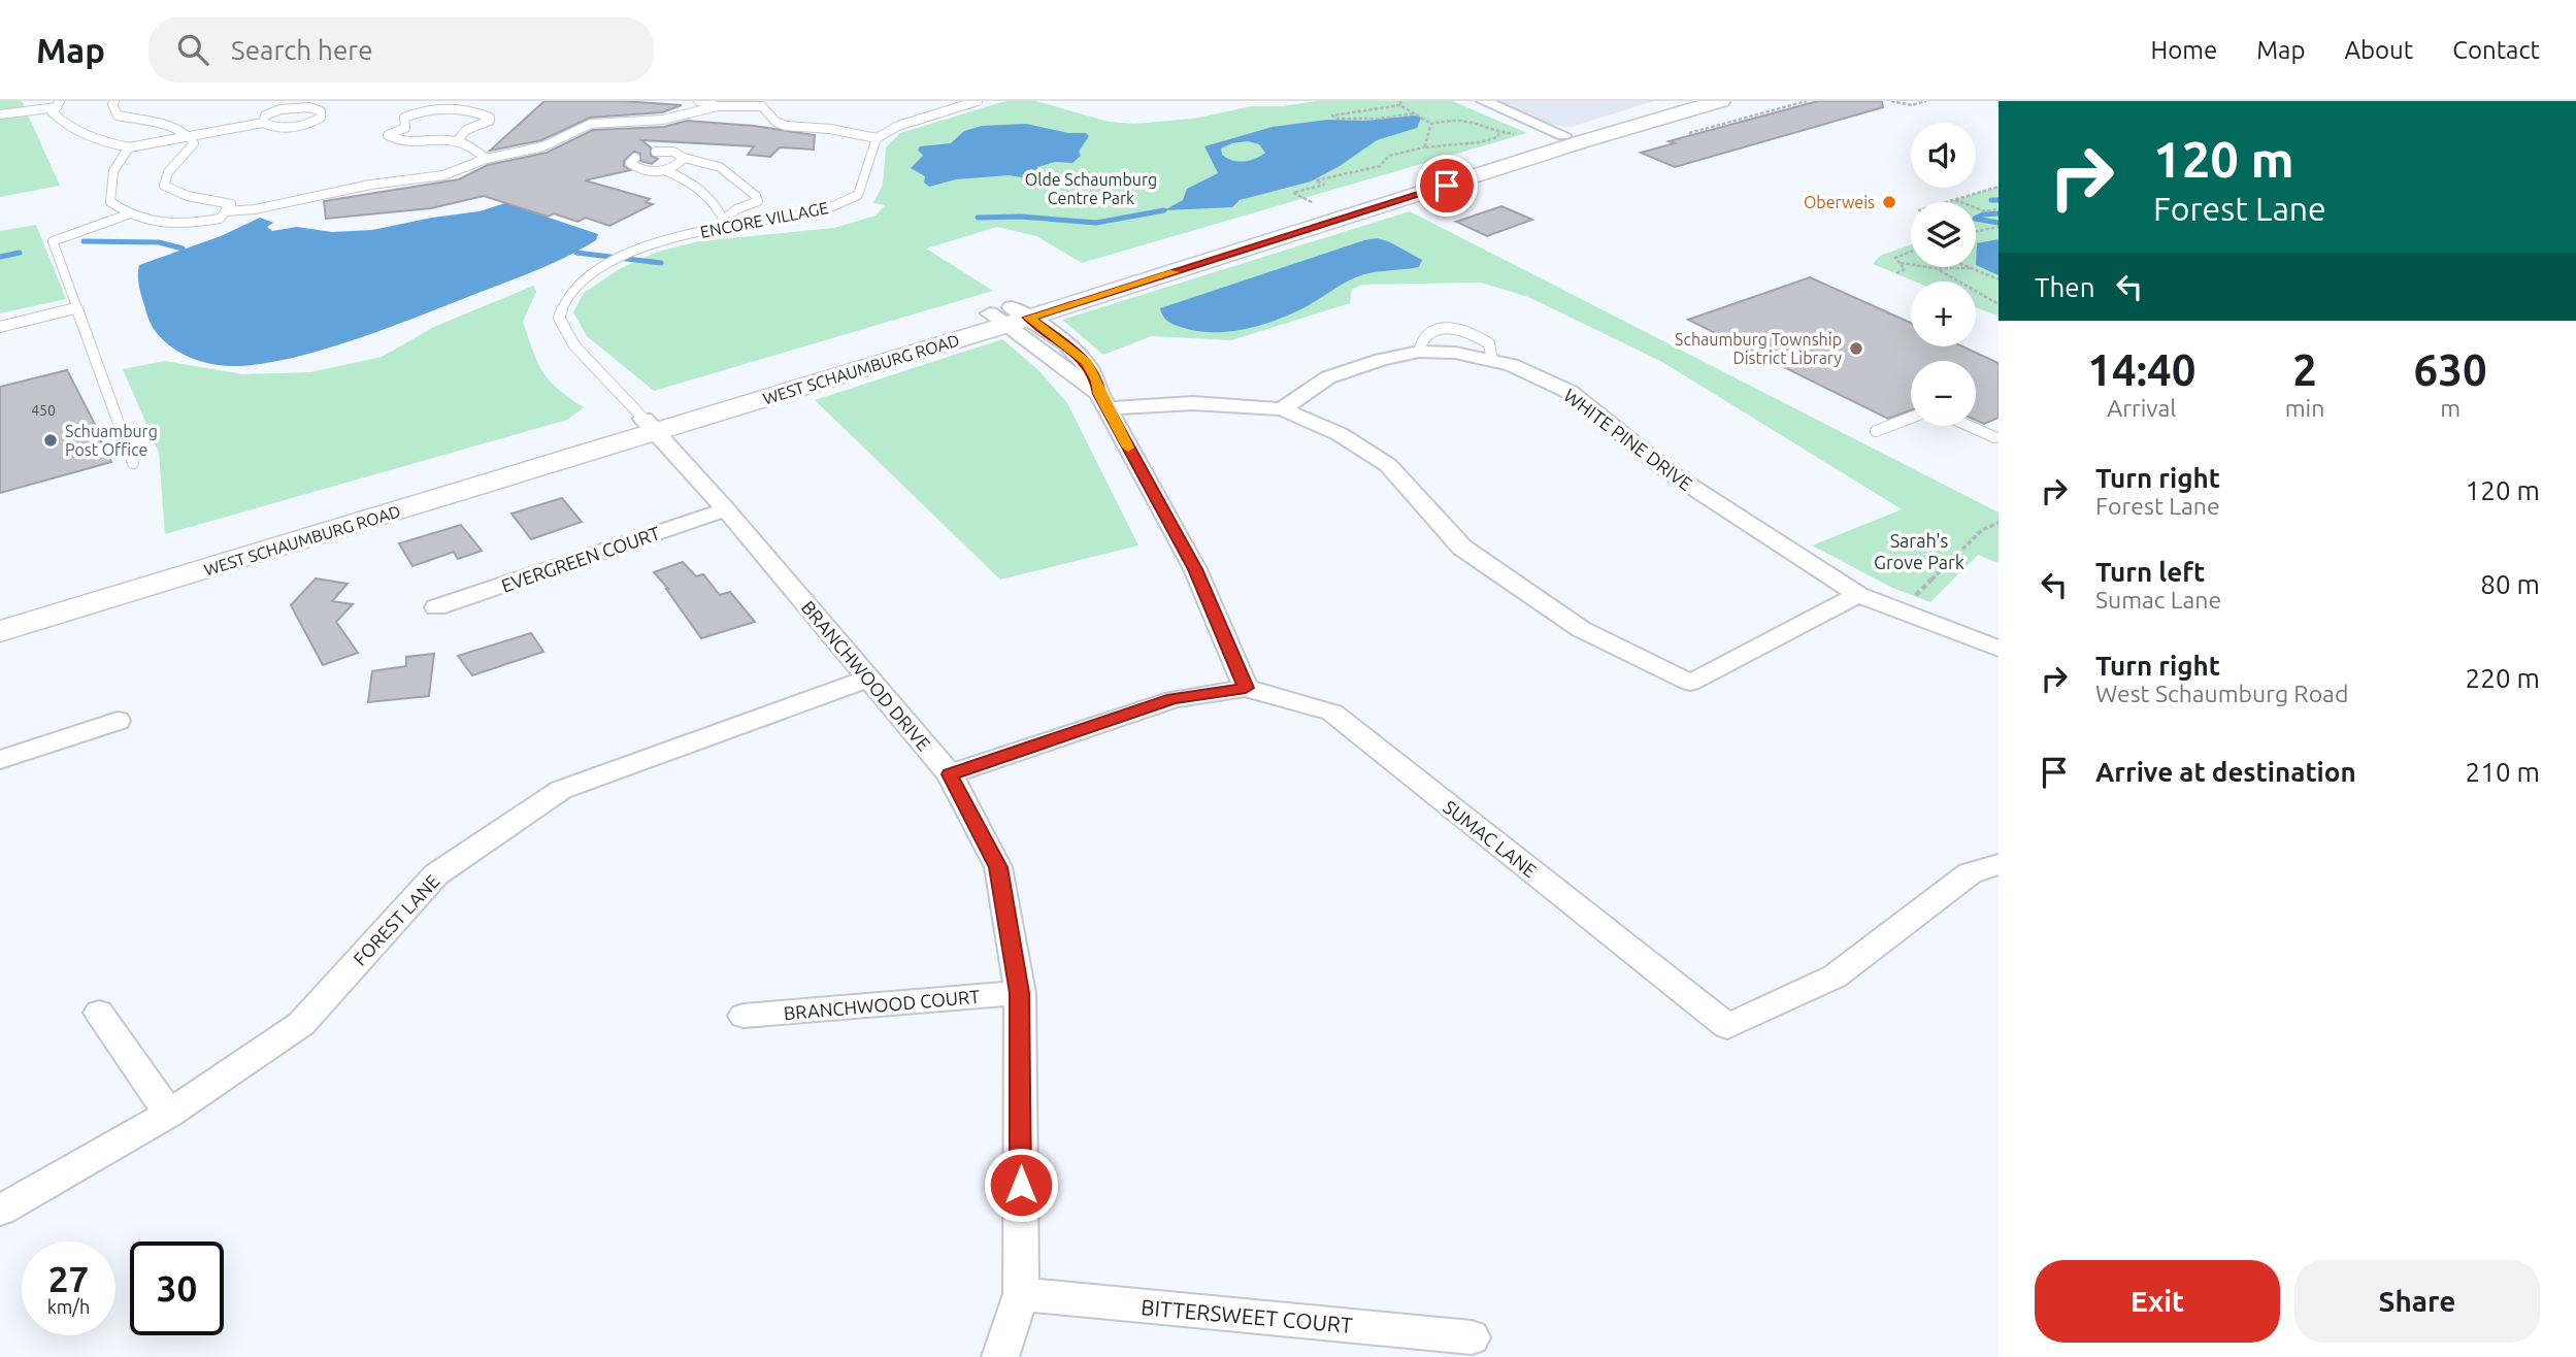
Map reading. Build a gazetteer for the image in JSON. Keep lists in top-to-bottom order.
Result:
{
  "streets": {
    "main road": ["WEST SCHAUMBURG ROAD"],
    "street": [
      "WHITE PINE DRIVE",
      "EVERGREEN COURT",
      "BRANCHWOOD DRIVE",
      "SUMAC LANE",
      "FOREST LANE",
      "BRANCHWOOD COURT",
      "BITTERSWEET COURT"
    ],
    "lane": ["ENCORE VILLAGE"]
  },
  "crossings": [
    ["WEST SCHAUMBURG ROAD", "BRANCHWOOD DRIVE"],
    ["EVERGREEN COURT", "BRANCHWOOD DRIVE"],
    ["BRANCHWOOD DRIVE", "FOREST LANE"],
    ["BRANCHWOOD DRIVE", "BRANCHWOOD COURT"],
    ["BRANCHWOOD DRIVE", "BITTERSWEET COURT"]
  ],
  "parks": ["Olde Schaumburg Centre Park", "Sarah's Grove Park"],
  "places": ["Oberweis", "Schaumburg Township District Library", "Schuamburg Post Office"],
  "house_numbers": ["450"],
  "page": {
    "header": "Map",
    "search": "Search here",
    "nav": [
      "Home",
      "Map",
      "About",
      "Contact"
    ],
    "turn": ["120 m", "Forest Lane"],
    "map_buttons": ["+", "−"],
    "then": "Then",
    "eta": [
      "14:40",
      "Arrival",
      "2",
      "min",
      "630",
      "m"
    ],
    "list": [
      {
        "name": "Turn right",
        "note": "Forest Lane",
        "value": "120 m"
      },
      {
        "name": "Turn left",
        "note": "Sumac Lane",
        "value": "80 m"
      },
      {
        "name": "Turn right",
        "note": "West Schaumburg Road",
        "value": "220 m"
      },
      {
        "name": "Arrive at destination",
        "value": "210 m"
      }
    ],
    "speed": "27 km/h",
    "limit": "30",
    "buttons": ["Exit", "Share"]
  }
}
